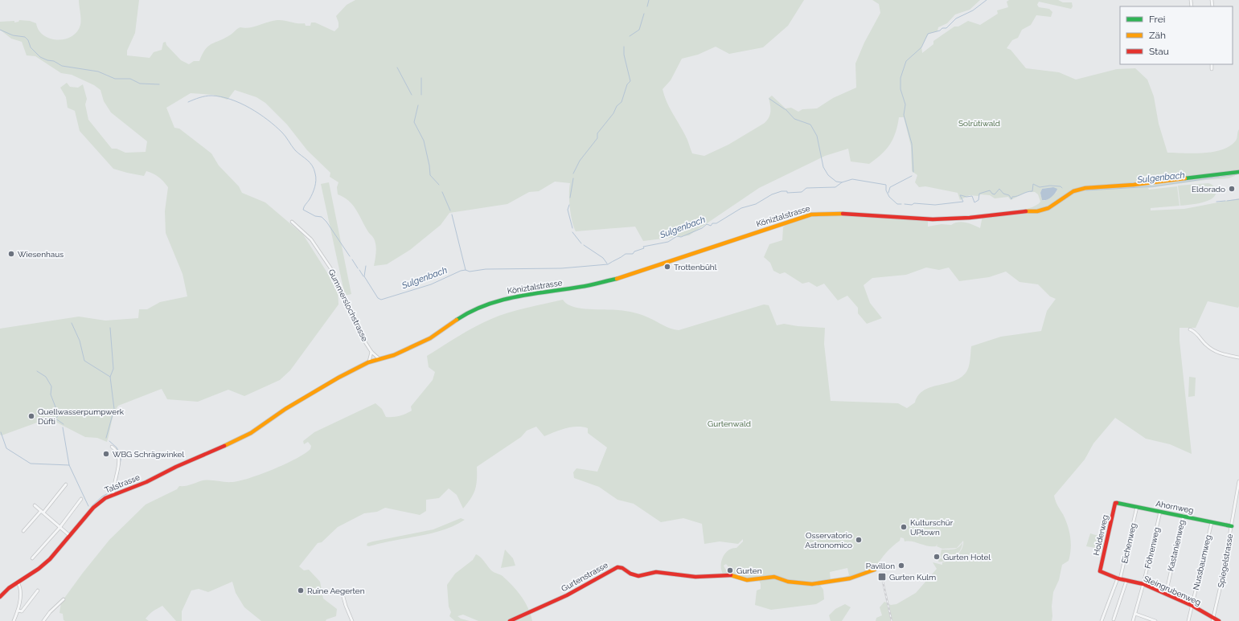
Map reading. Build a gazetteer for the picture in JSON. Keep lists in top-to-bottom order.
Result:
{
  "streets": {
    "street": [
      "Köniztalstrasse",
      "Gummerslochstrasse",
      "Talstrasse",
      "Ahornweg",
      "Holderweg",
      "Eichenweg",
      "Kastanienweg",
      "Föhrenweg",
      "Spiegelstrasse",
      "Nussbaumweg",
      "Gurtenstrasse",
      "Steingrubenweg"
    ]
  },
  "crossings": [
    ["Köniztalstrasse", "Gummerslochstrasse"],
    ["Köniztalstrasse", "Talstrasse"],
    ["Ahornweg", "Holderweg"],
    ["Ahornweg", "Eichenweg"],
    ["Ahornweg", "Kastanienweg"],
    ["Ahornweg", "Föhrenweg"],
    ["Ahornweg", "Spiegelstrasse"],
    ["Ahornweg", "Nussbaumweg"],
    ["Holderweg", "Steingrubenweg"],
    ["Eichenweg", "Steingrubenweg"],
    ["Kastanienweg", "Steingrubenweg"],
    ["Föhrenweg", "Steingrubenweg"],
    ["Spiegelstrasse", "Steingrubenweg"],
    ["Nussbaumweg", "Steingrubenweg"]
  ],
  "water": ["Sulgenbach"],
  "parks": ["Solrütiwald", "Gurtenwald"],
  "places": {
    "other": [
      "Eldorado",
      "Wiesenhaus",
      "Trottenbühl",
      "Quellwasserpumpwerk Düfti",
      "WBG Schrägwinkel",
      "Kulturschür UPtown",
      "Osservatorio Astronomico",
      "Gurten Hotel",
      "Pavillon",
      "Gurten",
      "Ruine Aegerten"
    ],
    "transit": ["Gurten Kulm"]
  },
  "legend": ["Frei", "Zäh", "Stau"]
}
